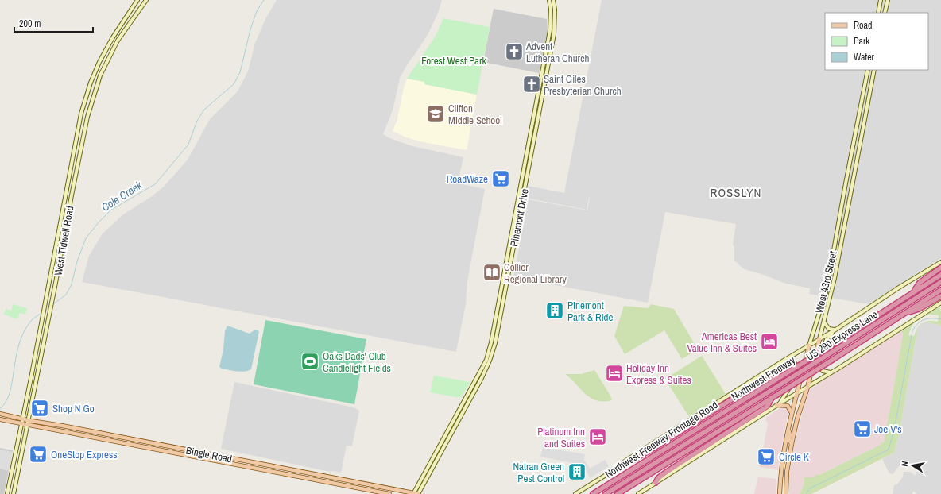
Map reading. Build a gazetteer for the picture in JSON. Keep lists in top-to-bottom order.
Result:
{
  "streets": {
    "highway": ["US 290 Express Lane", "Northwest Freeway"],
    "main road": [
      "Pinemont Drive",
      "West Tidwell Road",
      "West 43rd Street",
      "Northwest Freeway Frontage Road",
      "Bingle Road"
    ]
  },
  "crossings": [
    ["Pinemont Drive", "Bingle Road"],
    ["West Tidwell Road", "Bingle Road"],
    ["West 43rd Street", "Northwest Freeway Frontage Road"]
  ],
  "districts": ["ROSSLYN"],
  "water": ["Cole Creek"],
  "parks": ["Forest West Park"],
  "places": {
    "church": ["Advent Lutheran Church", "Saint Giles Presbyterian Church"],
    "school or university": ["Clifton Middle School"],
    "supermarket": [
      "RoadWaze",
      "Shop N Go",
      "Joe V's",
      "OneStop Express",
      "Circle K"
    ],
    "library": ["Collier Regional Library"],
    "building": ["Pinemont Park & Ride", "Natran Green Pest Control"],
    "hotel": ["Americas Best Value Inn & Suites", "Holiday Inn Express & Suites", "Platinum Inn and Suites"],
    "sports": ["Oaks Dads' Club Candlelight Fields"]
  },
  "legend": ["Road", "Park", "Water"],
  "scale_bar": "200 m",
  "north": "left"
}
